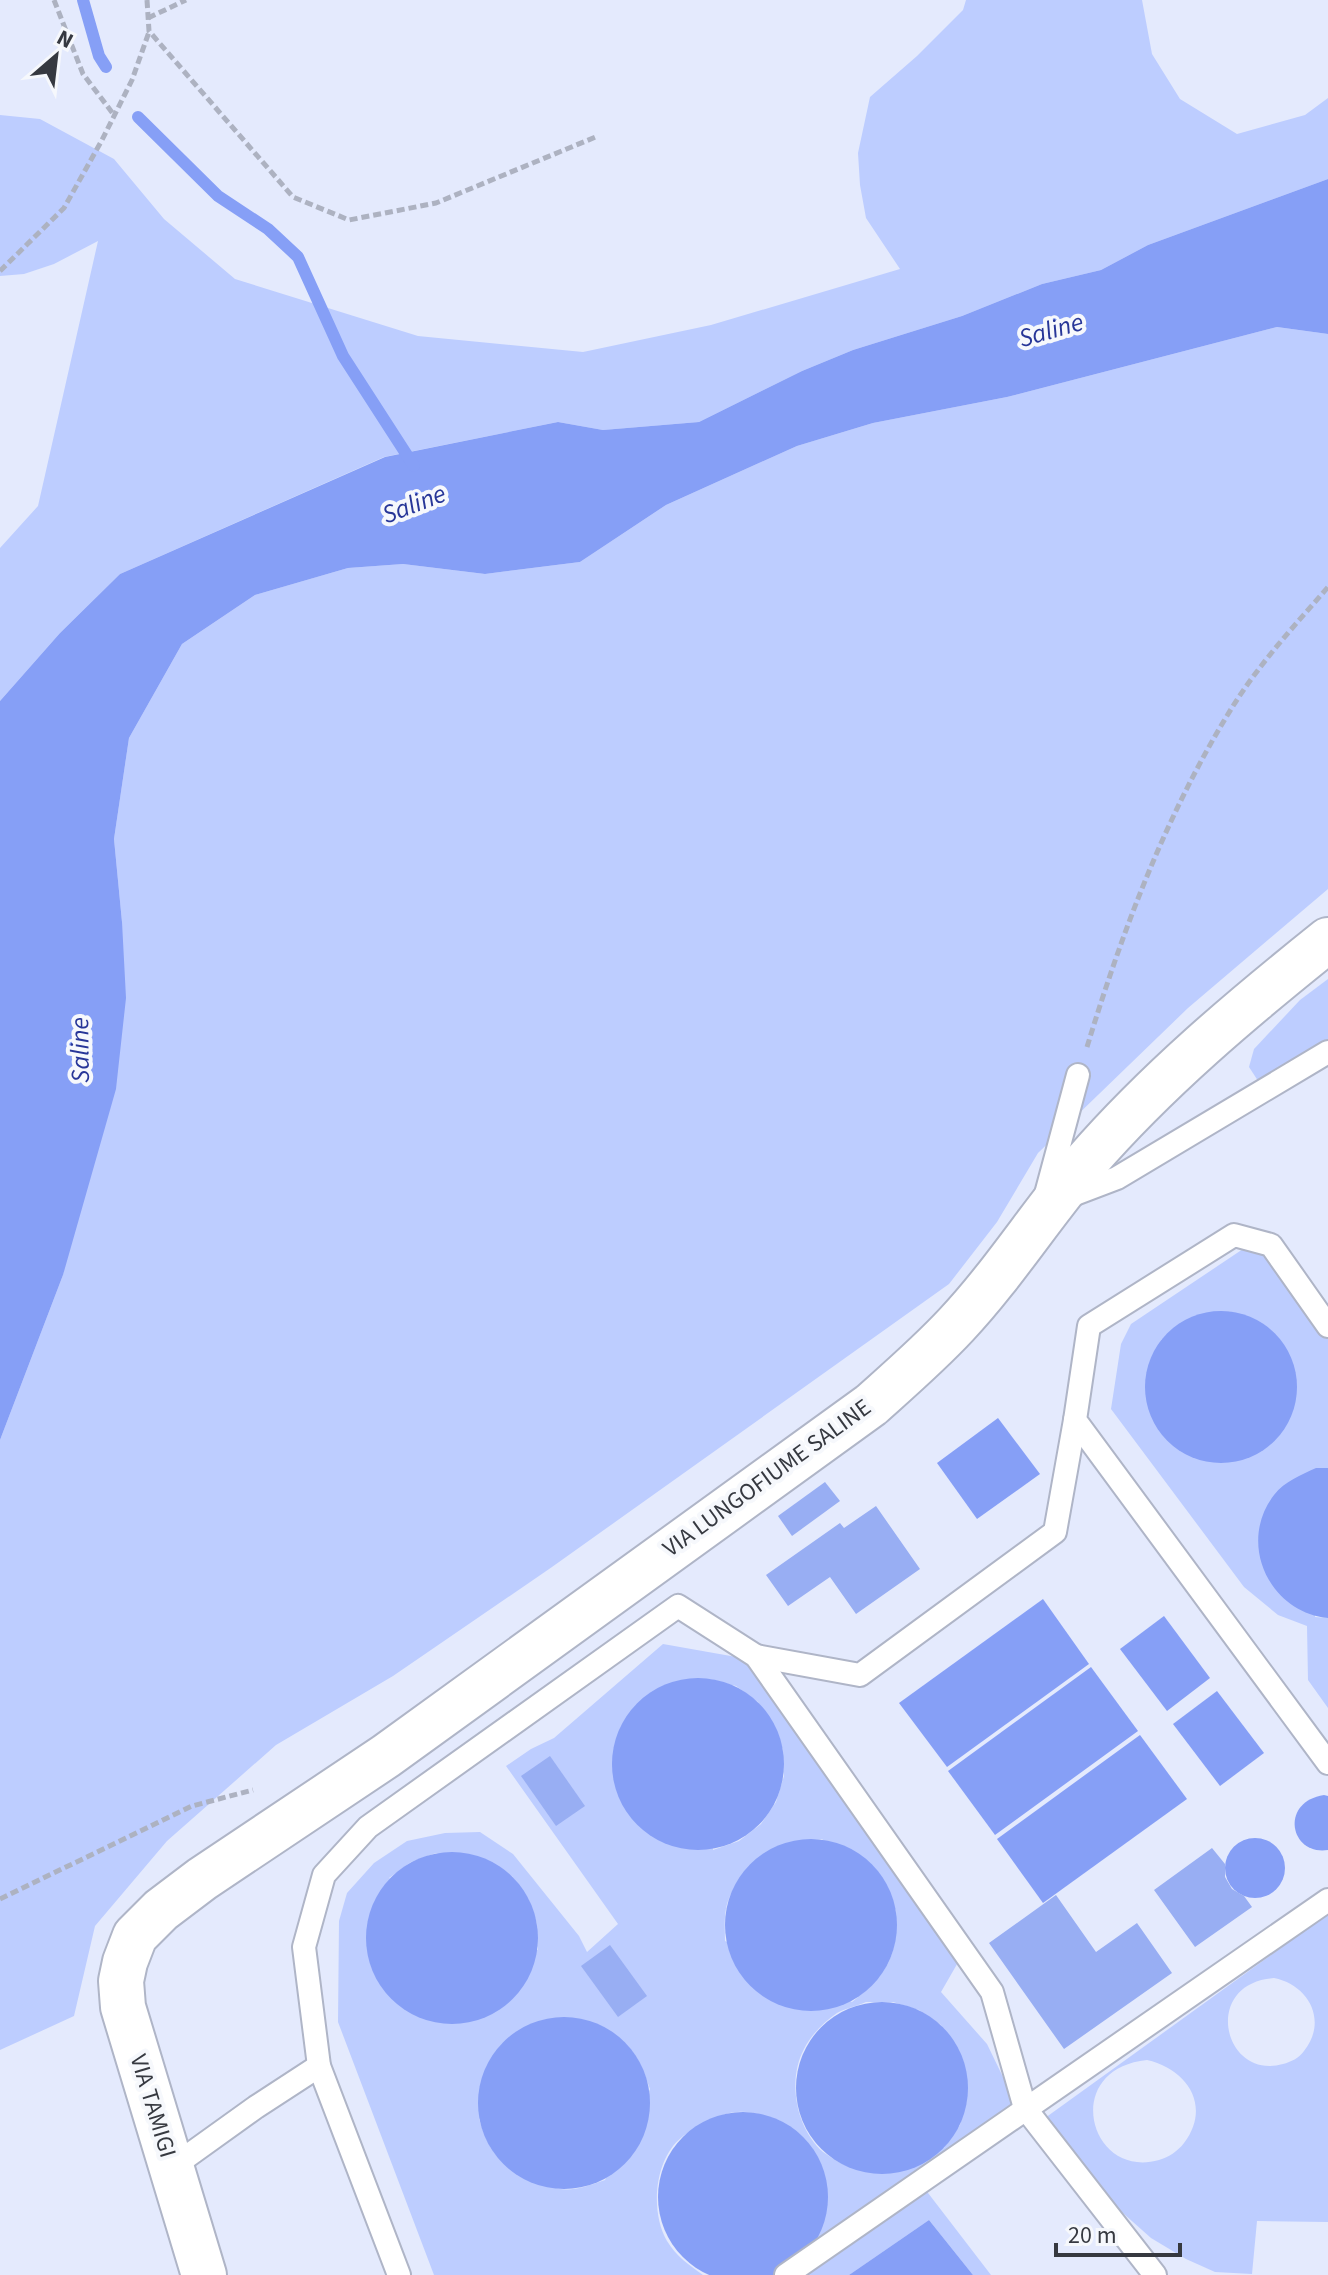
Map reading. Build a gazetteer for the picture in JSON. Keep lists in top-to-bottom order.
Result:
{
  "streets": {
    "street": ["VIA LUNGOFIUME SALINE", "VIA TAMIGI"]
  },
  "crossings": [
    ["VIA LUNGOFIUME SALINE", "VIA TAMIGI"]
  ],
  "water": ["Saline"],
  "scale_bar": "20 m",
  "north": "top right"
}
